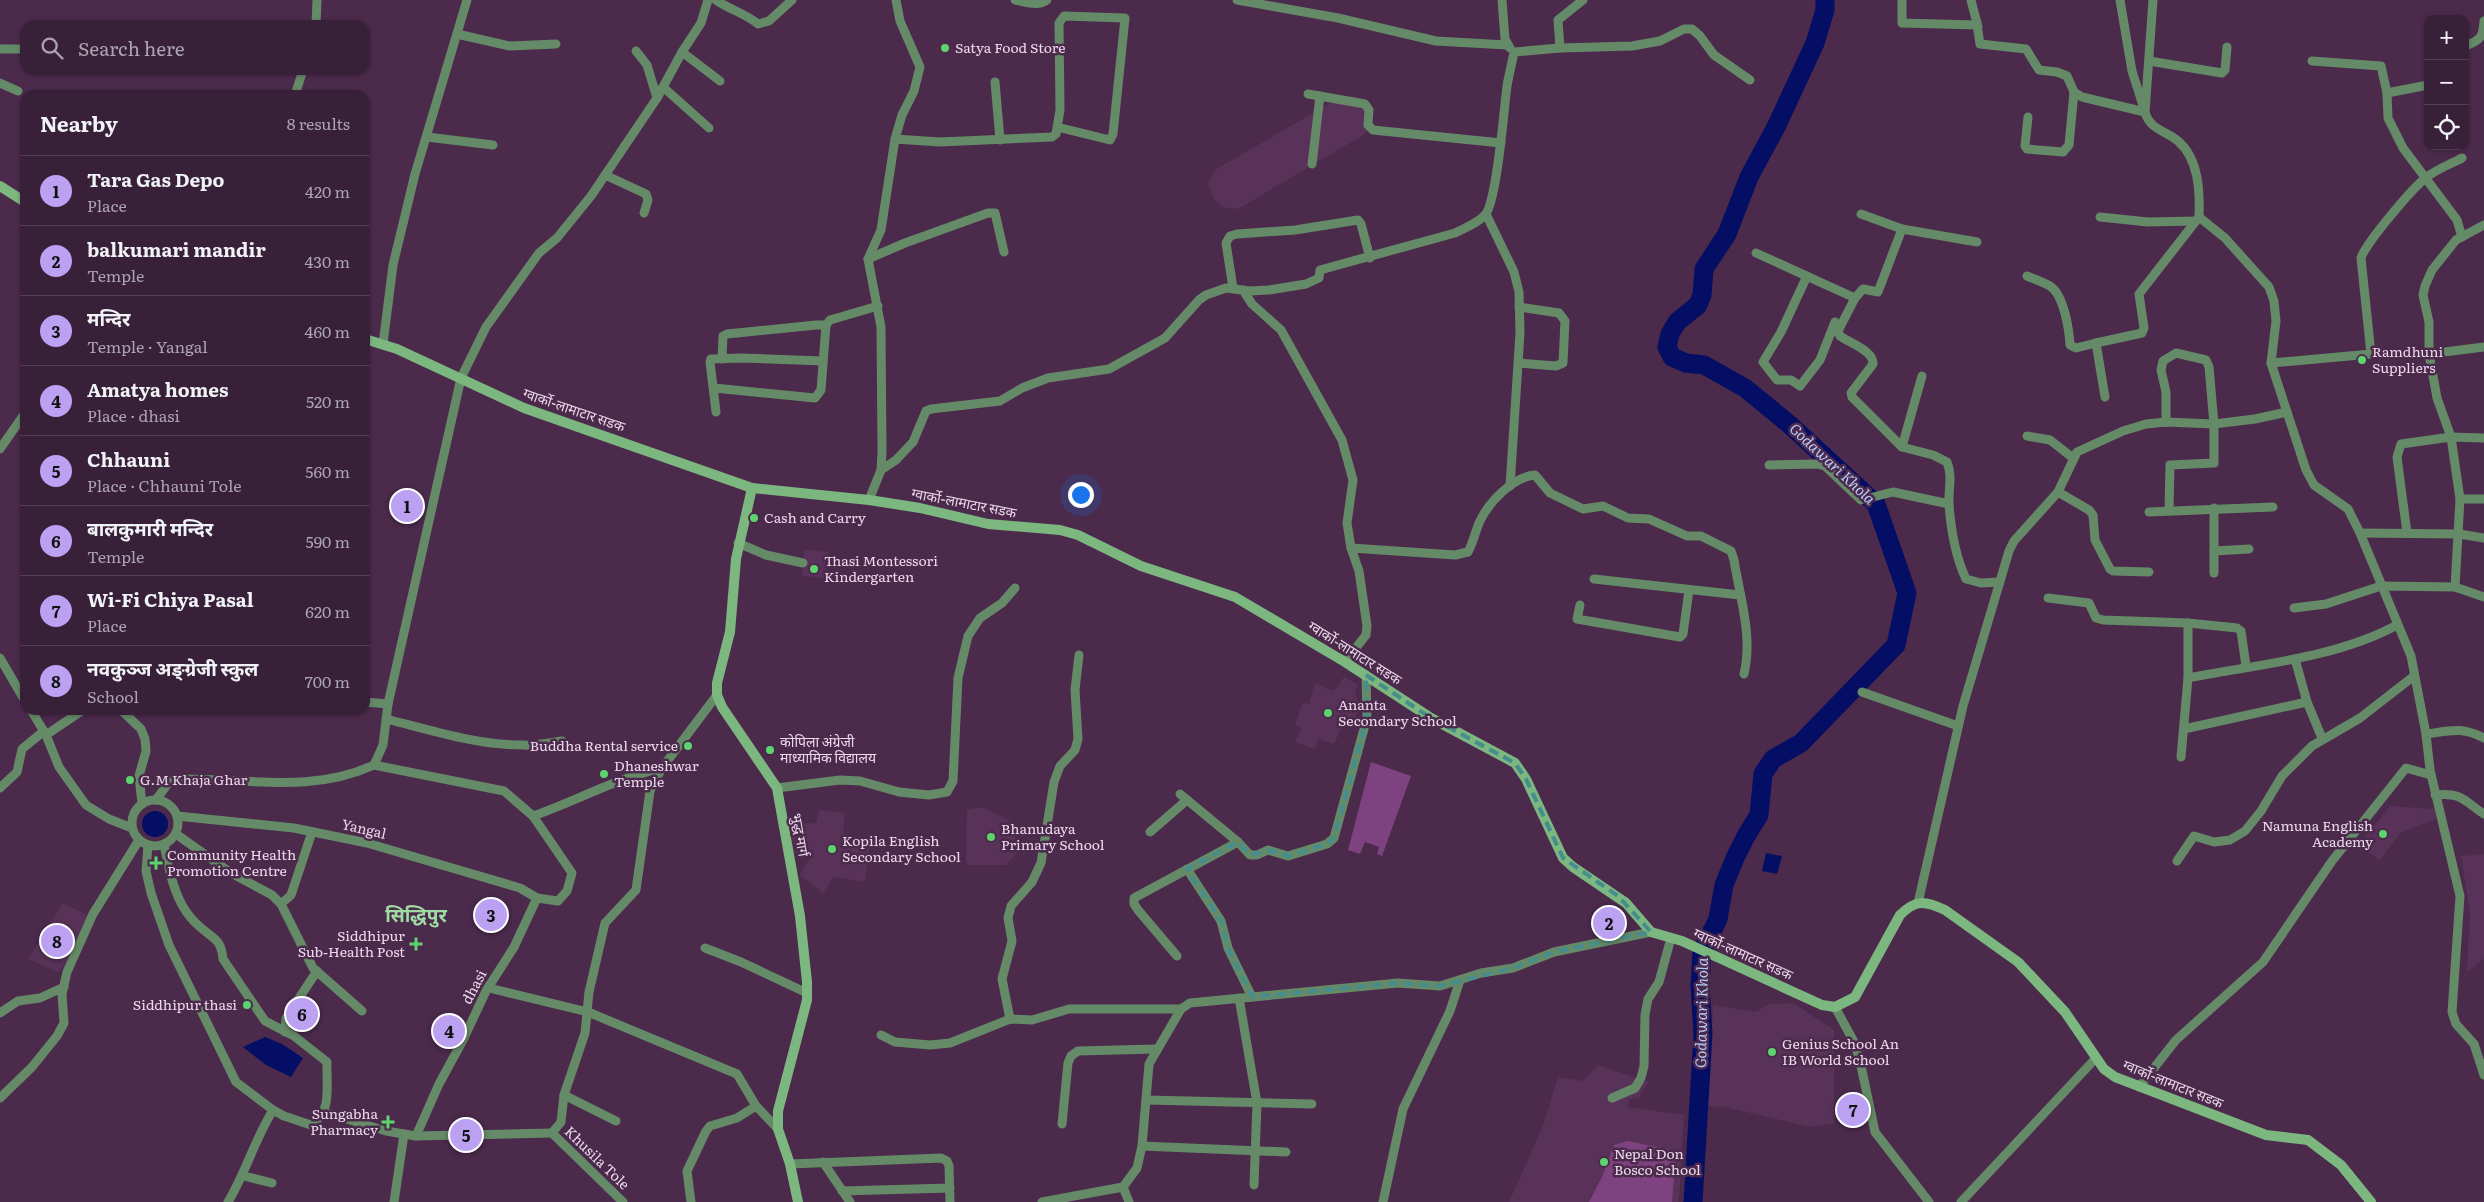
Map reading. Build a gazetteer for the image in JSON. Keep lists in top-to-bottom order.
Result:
{
  "streets": {
    "main road": ["ग्वार्को-लामाटार सडक", "भुद्ध मार्ग"],
    "street": ["Yangal", "dhasi", "Khusila Tole"]
  },
  "crossings": [
    ["Yangal", "dhasi"]
  ],
  "districts": ["सिद्धिपुर"],
  "water": ["Godawari Khola"],
  "places": {
    "other": [
      "Satya Food Store",
      "Ramdhuni Suppliers",
      "Cash and Carry",
      "Thasi Montessori Kindergarten",
      "Ananta Secondary School",
      "Buddha Rental service",
      "कोपिला अंग्रेजी माध्यामिक विद्यालय",
      "Dhaneshwar Temple",
      "G.M Khaja Ghar",
      "Namuna English Academy",
      "Bhanudaya Primary School",
      "Kopila English Secondary School",
      "Siddhipur thasi",
      "Genius School An IB World School",
      "Nepal Don Bosco School"
    ],
    "health": ["Community Health Promotion Centre", "Siddhipur Sub-Health Post", "Sungabha Pharmacy"]
  },
  "page": {
    "map_buttons": ["+", "−"],
    "search": "Search here",
    "heading": ["Nearby", "8 results"],
    "list": [
      {
        "mark": "1",
        "name": "Tara Gas Depo",
        "note": "Place",
        "value": "420 m"
      },
      {
        "mark": "2",
        "name": "balkumari mandir",
        "note": "Temple",
        "value": "430 m"
      },
      {
        "mark": "3",
        "name": "मन्दिर",
        "note": "Temple · Yangal",
        "value": "460 m"
      },
      {
        "mark": "4",
        "name": "Amatya homes",
        "note": "Place · dhasi",
        "value": "520 m"
      },
      {
        "mark": "5",
        "name": "Chhauni",
        "note": "Place · Chhauni Tole",
        "value": "560 m"
      },
      {
        "mark": "6",
        "name": "बालकुमारी मन्दिर",
        "note": "Temple",
        "value": "590 m"
      },
      {
        "mark": "7",
        "name": "Wi-Fi Chiya Pasal",
        "note": "Place",
        "value": "620 m"
      },
      {
        "mark": "8",
        "name": "नवकुञ्ज अङ्‍ग्रेजी स्कुल",
        "note": "School",
        "value": "700 m"
      }
    ],
    "pins": [
      "1",
      "3",
      "2",
      "8",
      "6",
      "4",
      "7",
      "5"
    ]
  }
}
